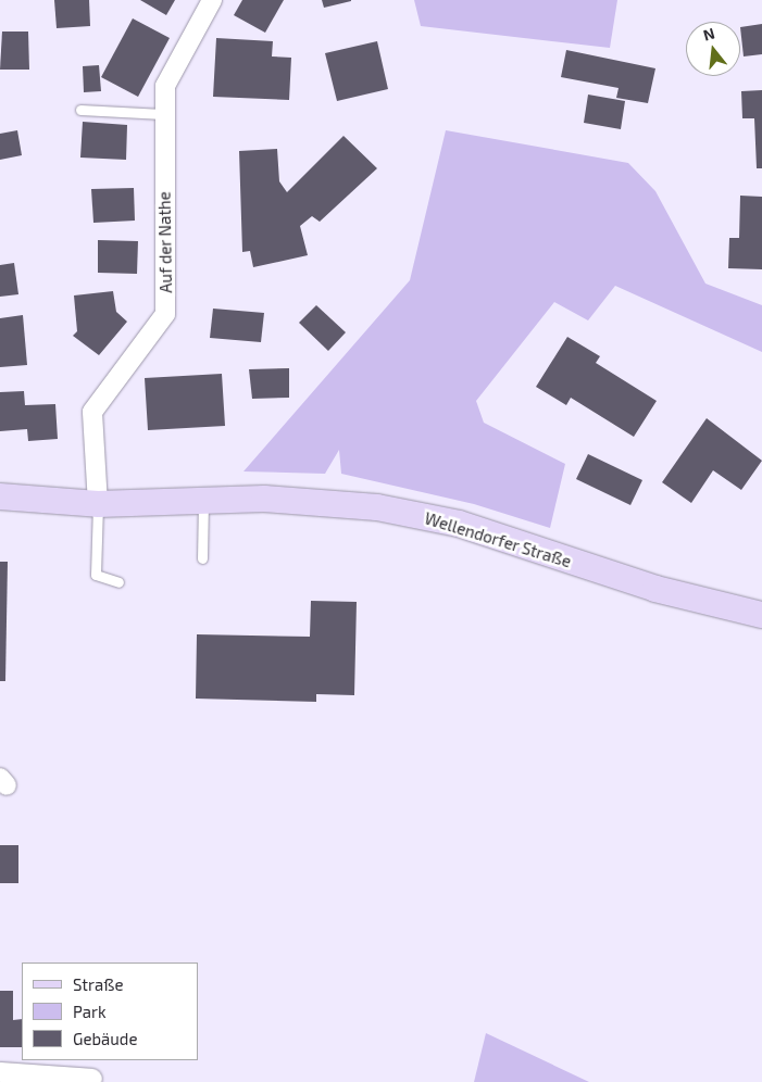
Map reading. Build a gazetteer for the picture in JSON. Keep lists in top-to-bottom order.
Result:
{
  "streets": {
    "street": ["Auf der Nathe", "Wellendorfer Straße"]
  },
  "crossings": [
    ["Auf der Nathe", "Wellendorfer Straße"]
  ],
  "legend": ["Straße", "Park", "Gebäude"],
  "north": "top"
}
